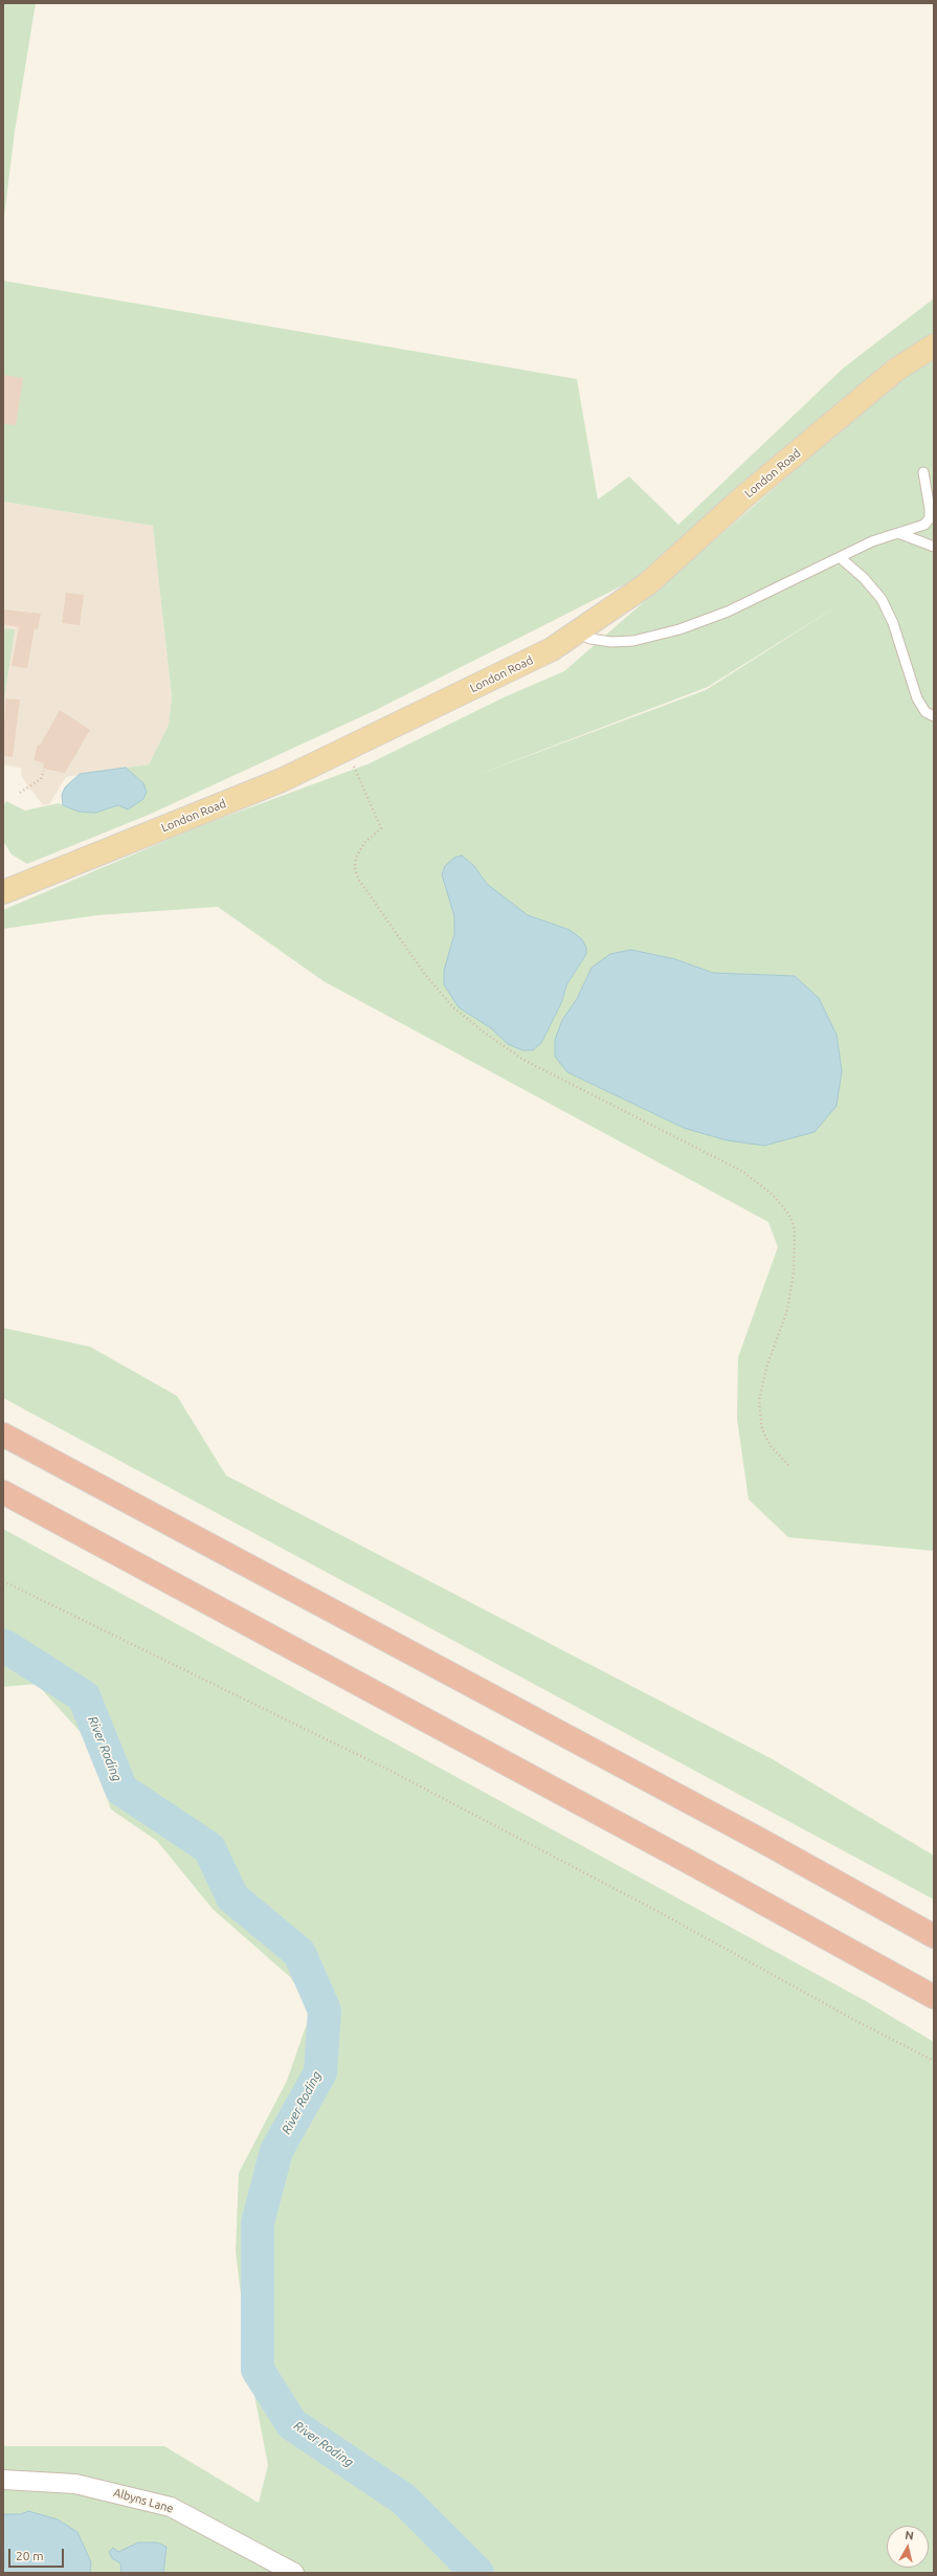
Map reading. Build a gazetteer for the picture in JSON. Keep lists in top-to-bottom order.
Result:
{
  "streets": {
    "main road": ["London Road"],
    "street": ["Albyns Lane"]
  },
  "water": ["River Roding"],
  "scale_bar": "20 m",
  "north": "top"
}
